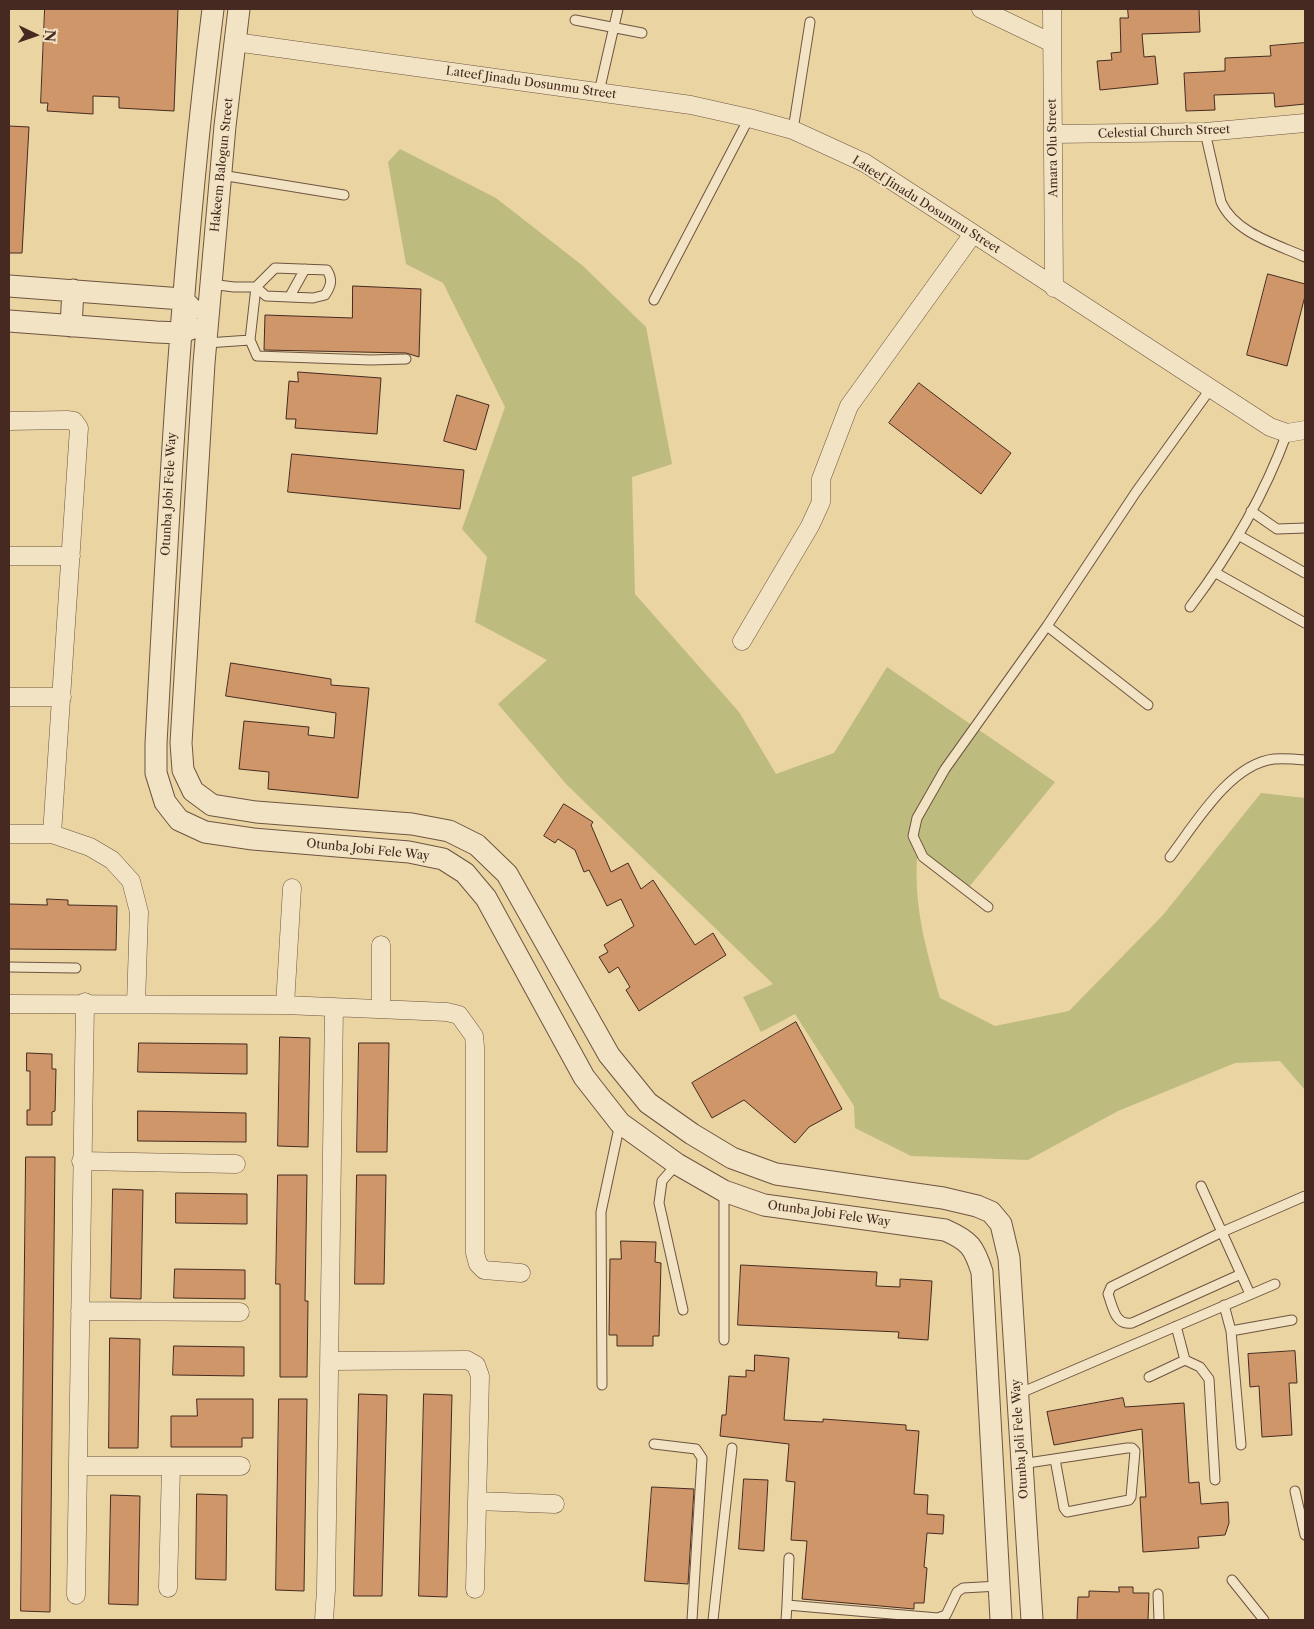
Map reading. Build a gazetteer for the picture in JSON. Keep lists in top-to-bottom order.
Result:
{
  "streets": {
    "street": [
      "Lateef Jinadu Dosunmu Street",
      "Celestial Church Street",
      "Amara Olu Street",
      "Hakeem Balogun Street",
      "Otunba Jobi Fele Way",
      "Otunba Joli Fele Way"
    ]
  },
  "crossings": [
    ["Lateef Jinadu Dosunmu Street", "Amara Olu Street"],
    ["Lateef Jinadu Dosunmu Street", "Hakeem Balogun Street"],
    ["Celestial Church Street", "Amara Olu Street"]
  ],
  "north": "right"
}
